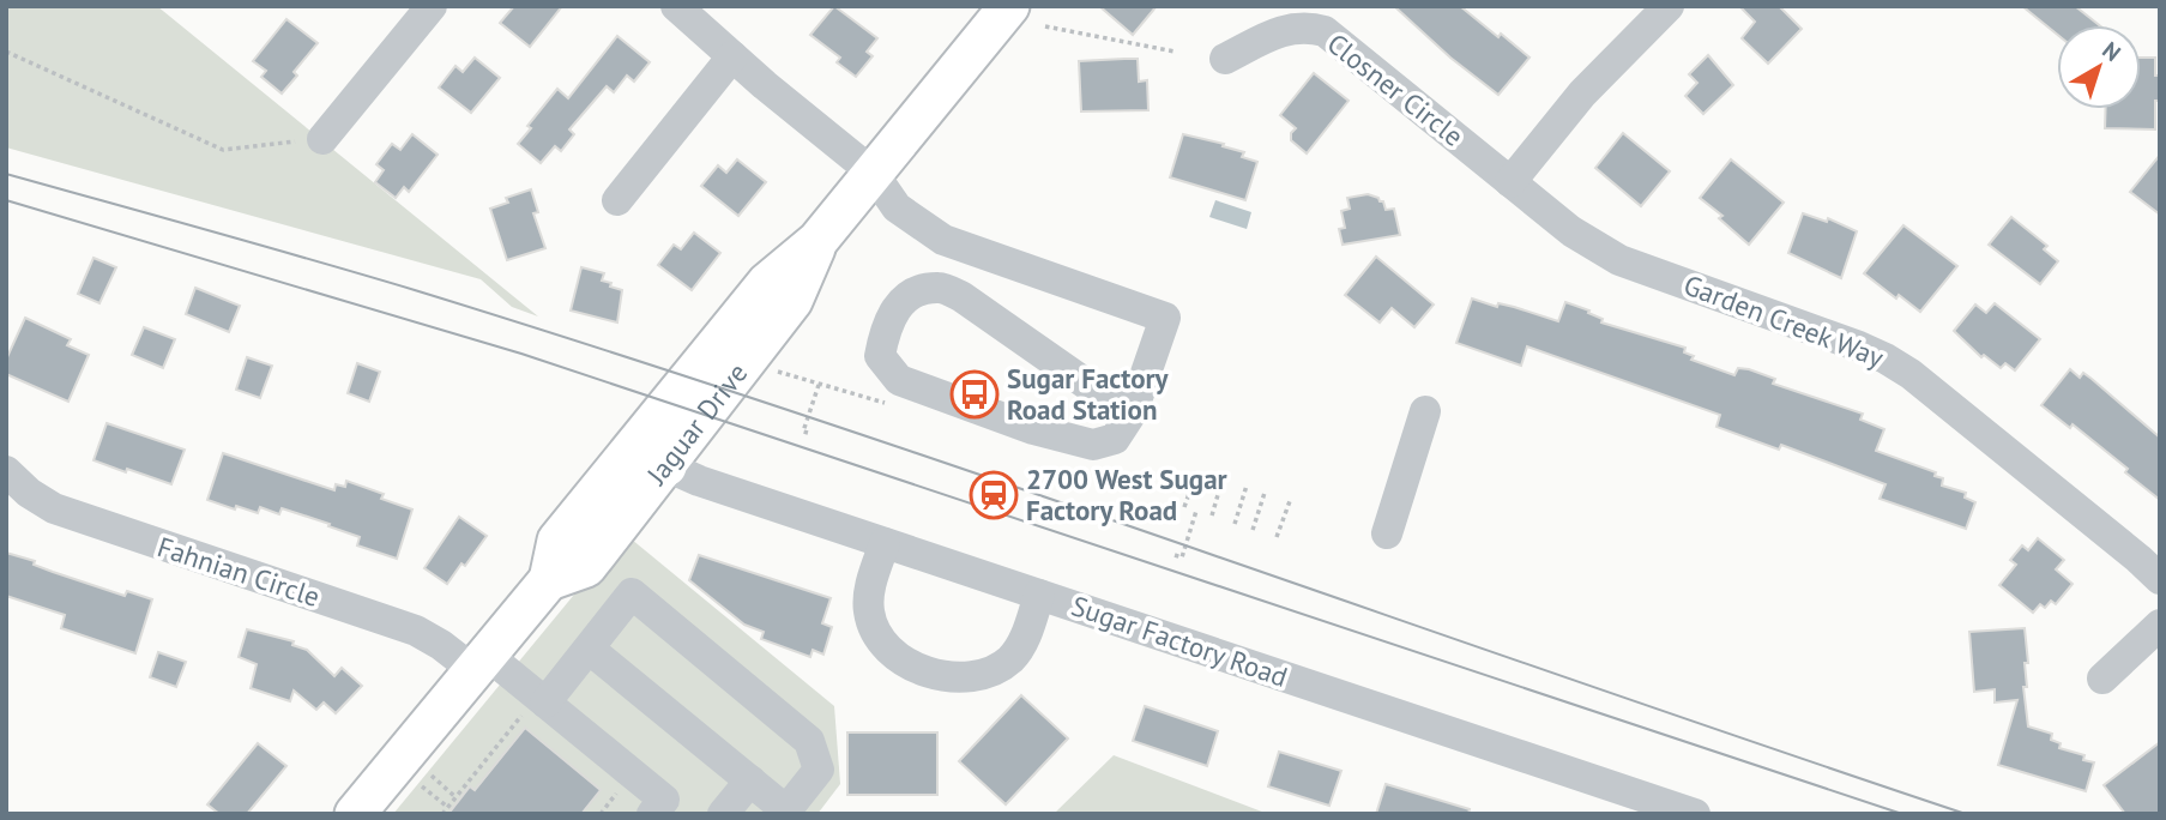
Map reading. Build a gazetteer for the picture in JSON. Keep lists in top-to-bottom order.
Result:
{
  "streets": {
    "main road": ["Jaguar Drive"],
    "street": [
      "Closner Circle",
      "Garden Creek Way",
      "Fahnian Circle",
      "Sugar Factory Road"
    ]
  },
  "crossings": [
    ["Closner Circle", "Garden Creek Way"],
    ["Jaguar Drive", "Fahnian Circle"],
    ["Jaguar Drive", "Sugar Factory Road"]
  ],
  "places": {
    "bus stop": ["Sugar Factory Road Station"],
    "station": ["2700 West Sugar Factory Road"]
  },
  "north": "top right"
}
